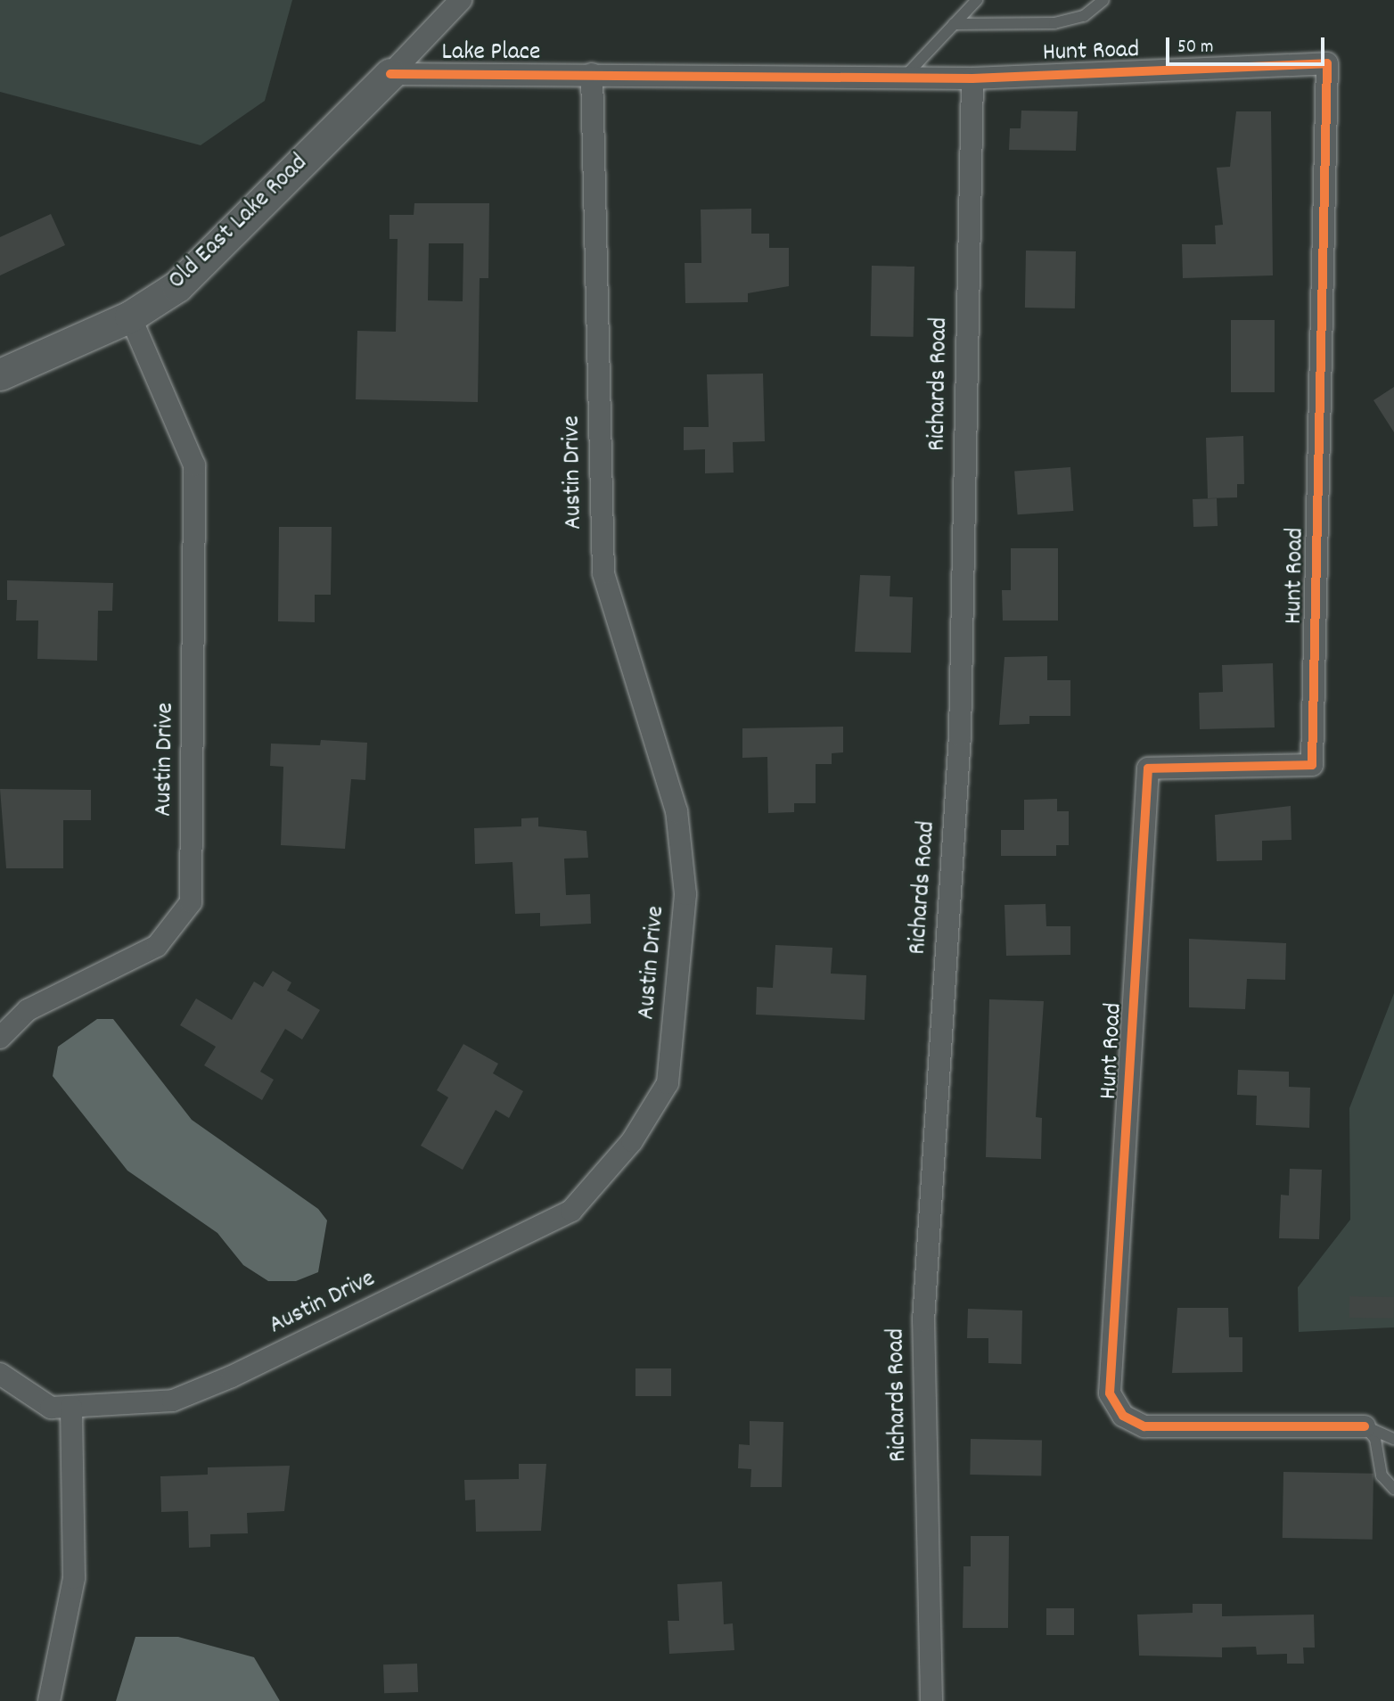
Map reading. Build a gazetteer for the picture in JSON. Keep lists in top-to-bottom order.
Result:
{
  "streets": {
    "street": [
      "Hunt Road",
      "Lake Place",
      "Old East Lake Road",
      "Richards Road",
      "Austin Drive"
    ]
  },
  "crossings": [
    ["Hunt Road", "Lake Place"],
    ["Hunt Road", "Richards Road"],
    ["Hunt Road", "Austin Drive"],
    ["Lake Place", "Old East Lake Road"],
    ["Lake Place", "Austin Drive"],
    ["Old East Lake Road", "Austin Drive"]
  ],
  "scale_bar": "50 m"
}
